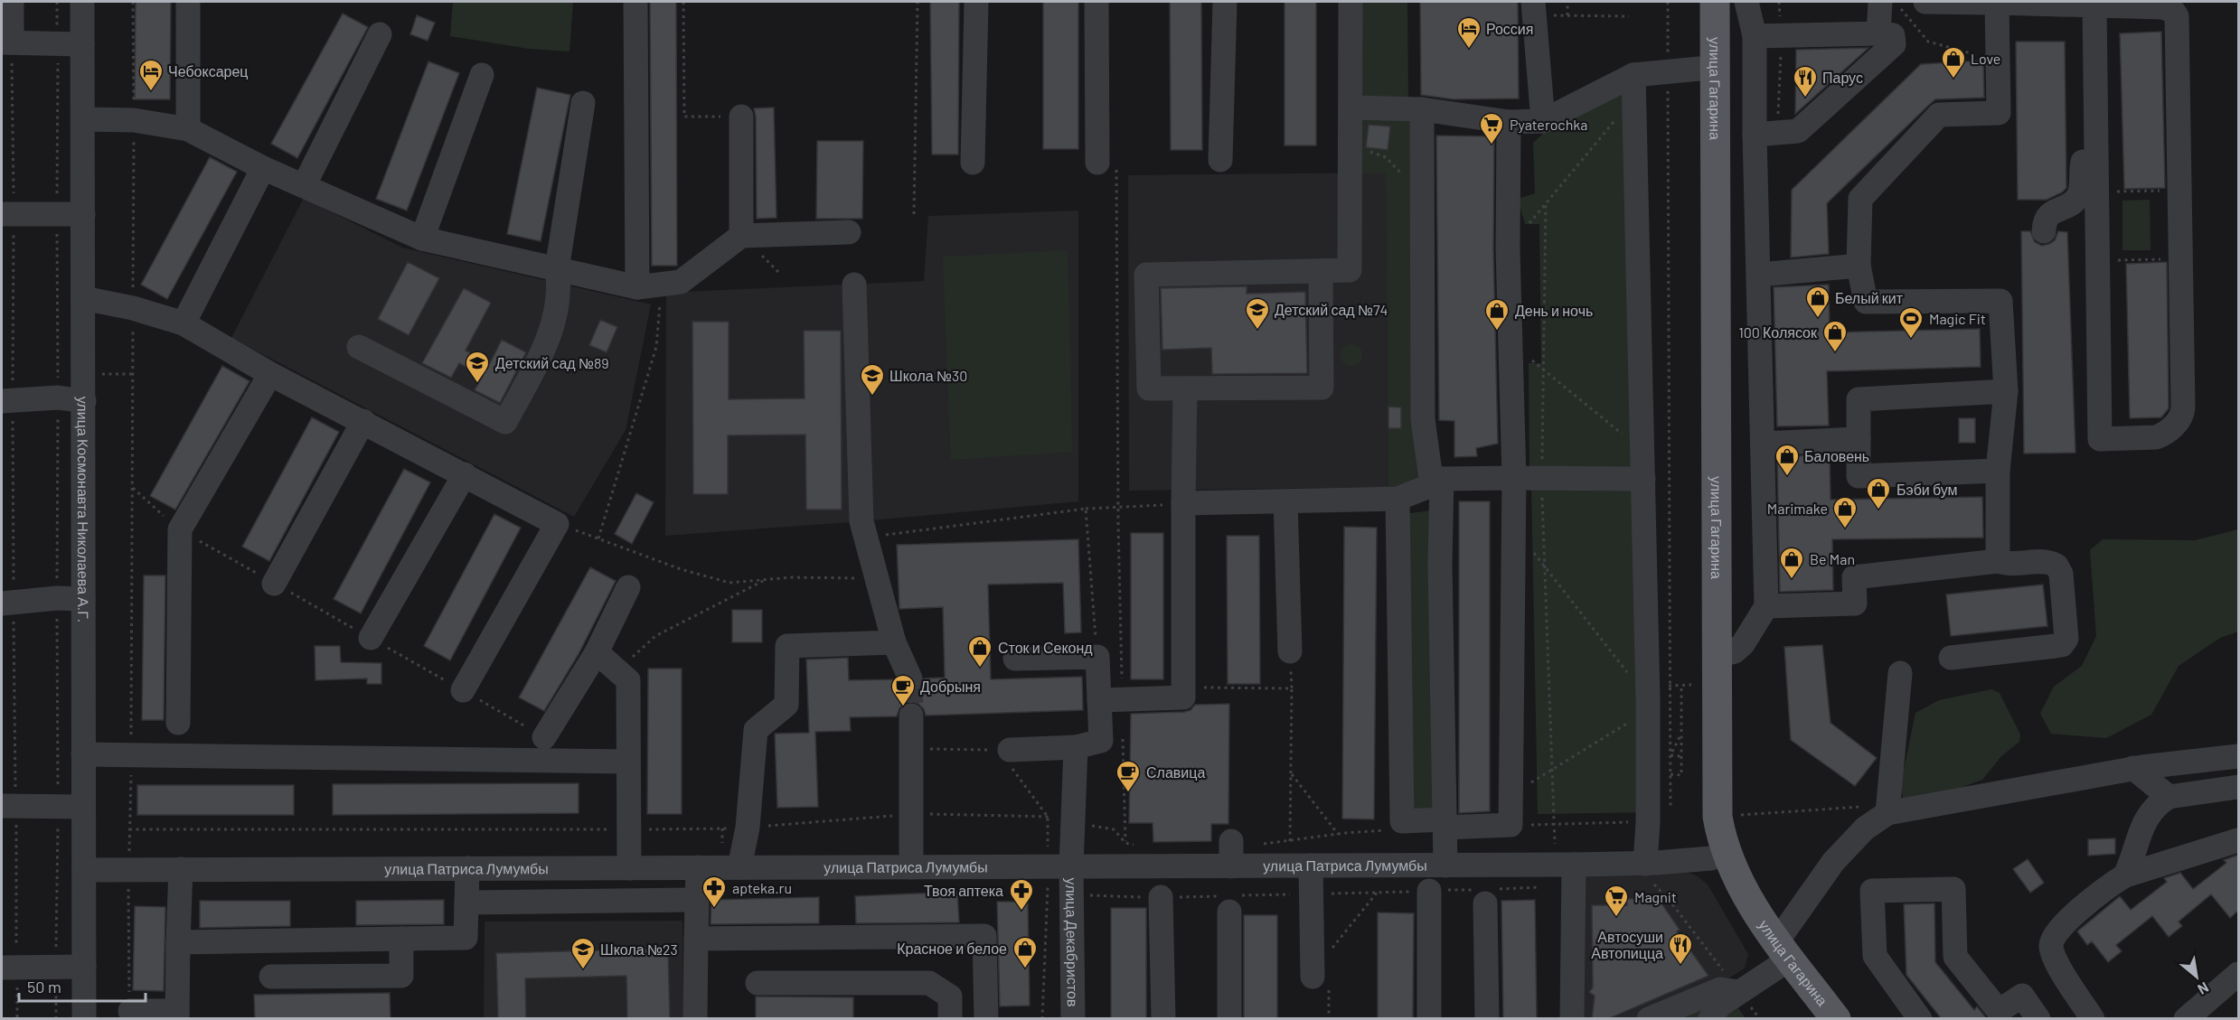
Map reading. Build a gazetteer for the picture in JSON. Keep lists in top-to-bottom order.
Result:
{
  "streets": {
    "main road": ["улица Гагарина"],
    "street": ["улица Космонавта Николаева А.Г.", "улица Патриса Лумумбы", "улица Декабристов"]
  },
  "crossings": [
    ["улица Гагарина", "улица Патриса Лумумбы"],
    ["улица Космонавта Николаева А.Г.", "улица Патриса Лумумбы"],
    ["улица Патриса Лумумбы", "улица Декабристов"]
  ],
  "places": {
    "hotel": ["Россия", "Чебоксарец"],
    "shop": [
      "Love",
      "Белый кит",
      "День и ночь",
      "100 Колясок",
      "Баловень",
      "Бэби бум",
      "Marimake",
      "Be Man",
      "Сток и Секонд",
      "Красное и белое"
    ],
    "restaurant": ["Парус", "Автосуши Автопицца"],
    "supermarket": ["Pyaterochka", "Magnit"],
    "school or university": [
      "Детский сад №74",
      "Детский сад №89",
      "Школа №30",
      "Школа №23"
    ],
    "sports": ["Magic Fit"],
    "cafe": ["Добрыня", "Славица"],
    "pharmacy": ["apteka.ru", "Твоя аптека"]
  },
  "scale_bar": "50 m",
  "north": "bottom right"
}
